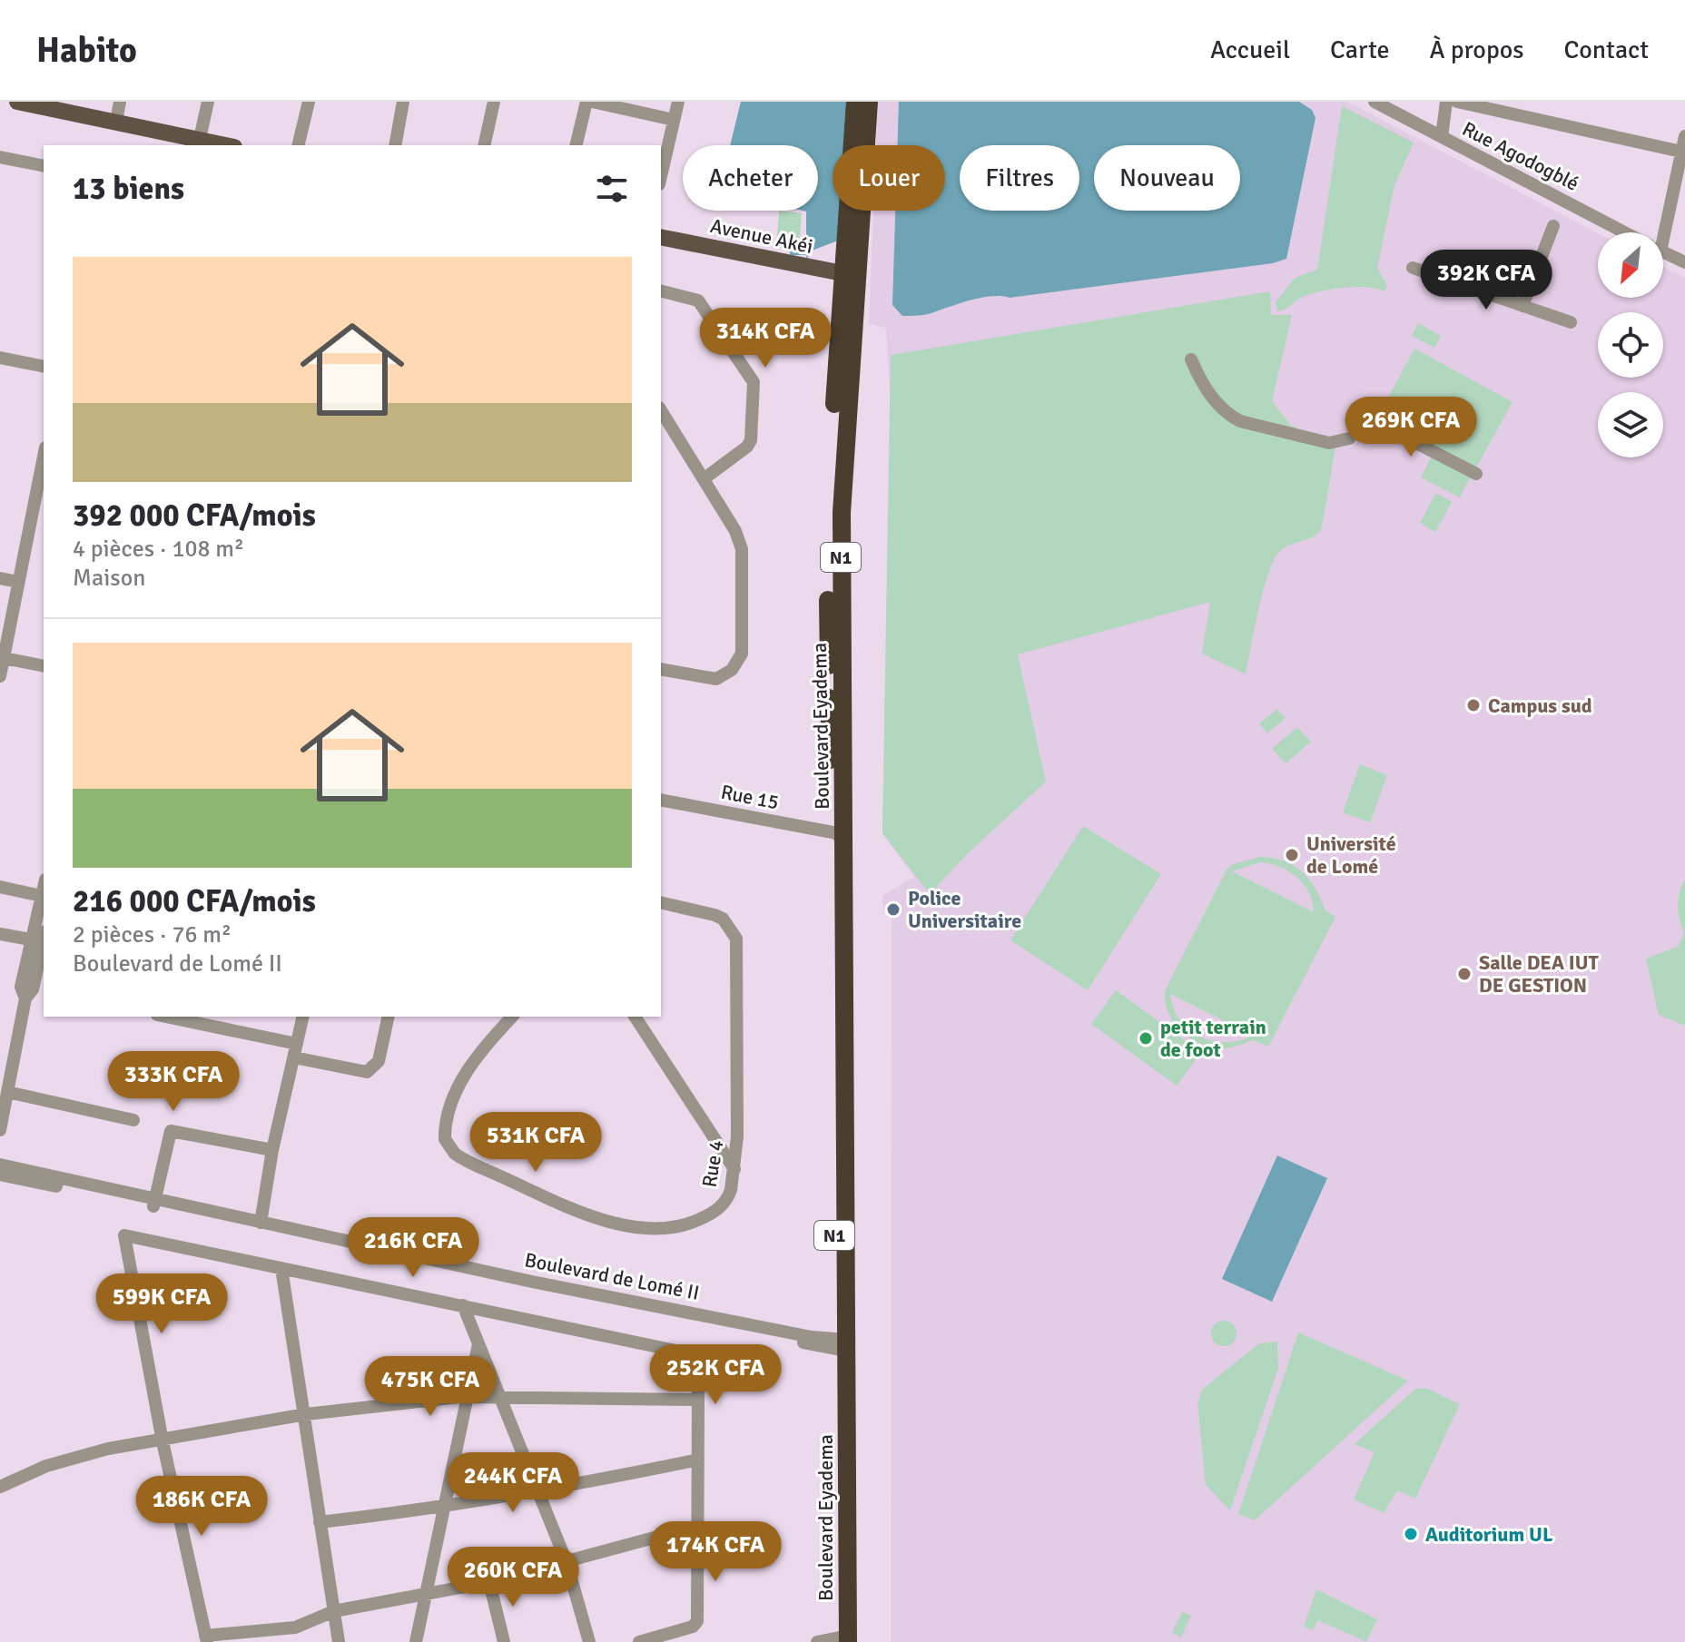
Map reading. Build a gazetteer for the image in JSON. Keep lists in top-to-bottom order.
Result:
{
  "streets": {
    "highway": ["N1", "Boulevard Eyadema"],
    "main road": ["Avenue Akéi"],
    "street": [
      "Rue Agodogblé",
      "Rue 15",
      "Rue 4",
      "Boulevard de Lomé II"
    ]
  },
  "crossings": [
    ["Avenue Akéi", "N1"],
    ["Avenue Akéi", "Boulevard Eyadema"],
    ["N1", "Boulevard Eyadema"],
    ["N1", "Boulevard de Lomé II"],
    ["Boulevard Eyadema", "Rue 15"],
    ["Boulevard Eyadema", "Boulevard de Lomé II"]
  ],
  "places": [
    "Campus sud",
    "Université de Lomé",
    "Police Universitaire",
    "Salle DEA IUT DE GESTION",
    "petit terrain de foot",
    "Auditorium UL"
  ],
  "north": "bottom left",
  "page": {
    "header": "Habito",
    "nav": [
      "Accueil",
      "Carte",
      "À propos",
      "Contact"
    ],
    "chip": [
      "Acheter",
      "Louer",
      "Filtres",
      "Nouveau"
    ],
    "heading": "13 biens",
    "list": [
      {
        "name": "392 000 CFA/mois",
        "note": "4 pièces · 108 m² · Maison"
      },
      {
        "name": "216 000 CFA/mois",
        "note": "2 pièces · 76 m² · Boulevard de Lomé II"
      }
    ],
    "price": [
      "392K CFA",
      "314K CFA",
      "269K CFA",
      "333K CFA",
      "531K CFA",
      "216K CFA",
      "599K CFA",
      "252K CFA",
      "475K CFA",
      "244K CFA",
      "186K CFA",
      "174K CFA",
      "260K CFA"
    ]
  }
}
